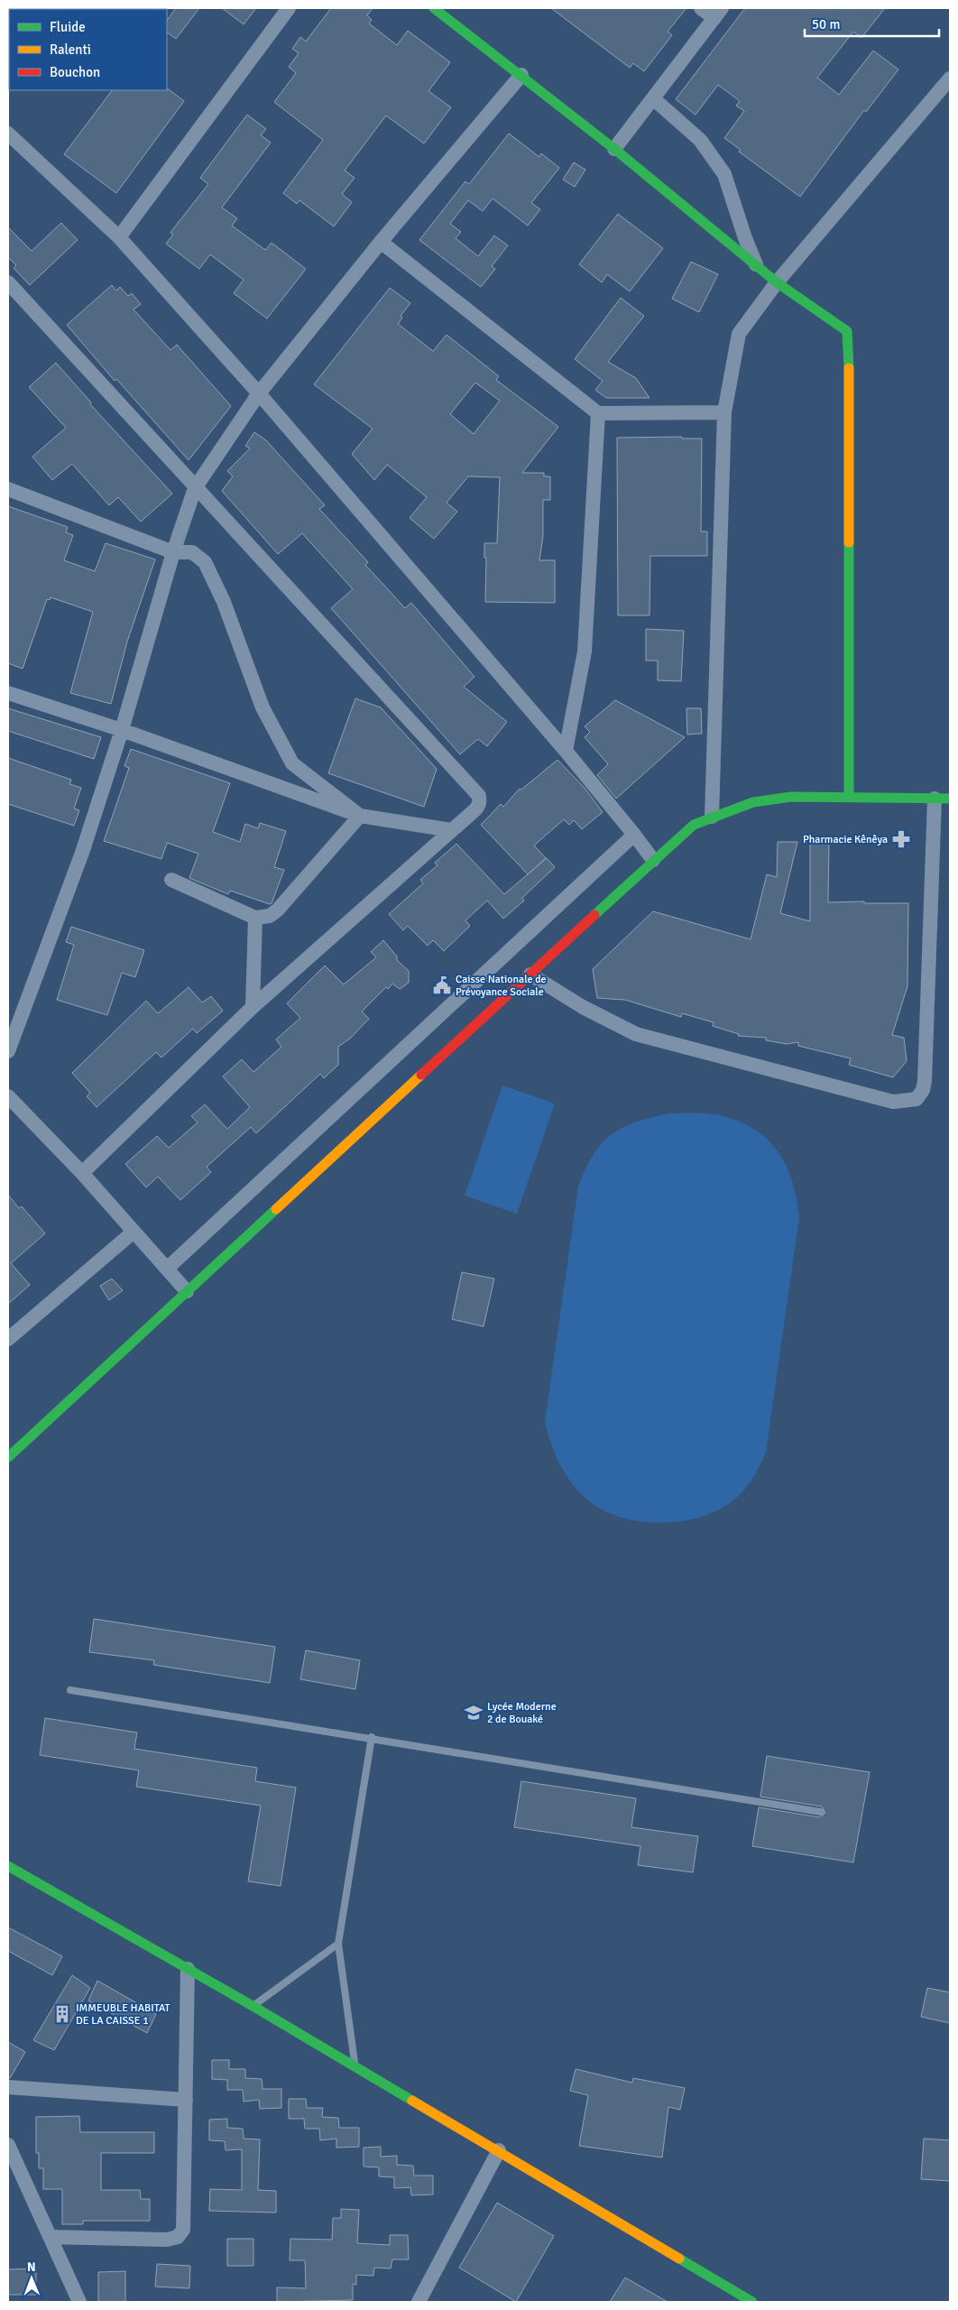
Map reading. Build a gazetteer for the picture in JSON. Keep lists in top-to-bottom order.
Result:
{
  "places": {
    "pharmacy": ["Pharmacie Kênêya"],
    "public building": ["Caisse Nationale de Prévoyance Sociale"],
    "school or university": ["Lycée Moderne 2 de Bouaké"],
    "building": ["IMMEUBLE HABITAT DE LA CAISSE 1"]
  },
  "legend": ["Fluide", "Ralenti", "Bouchon"],
  "scale_bar": "50 m",
  "north": "top"
}
